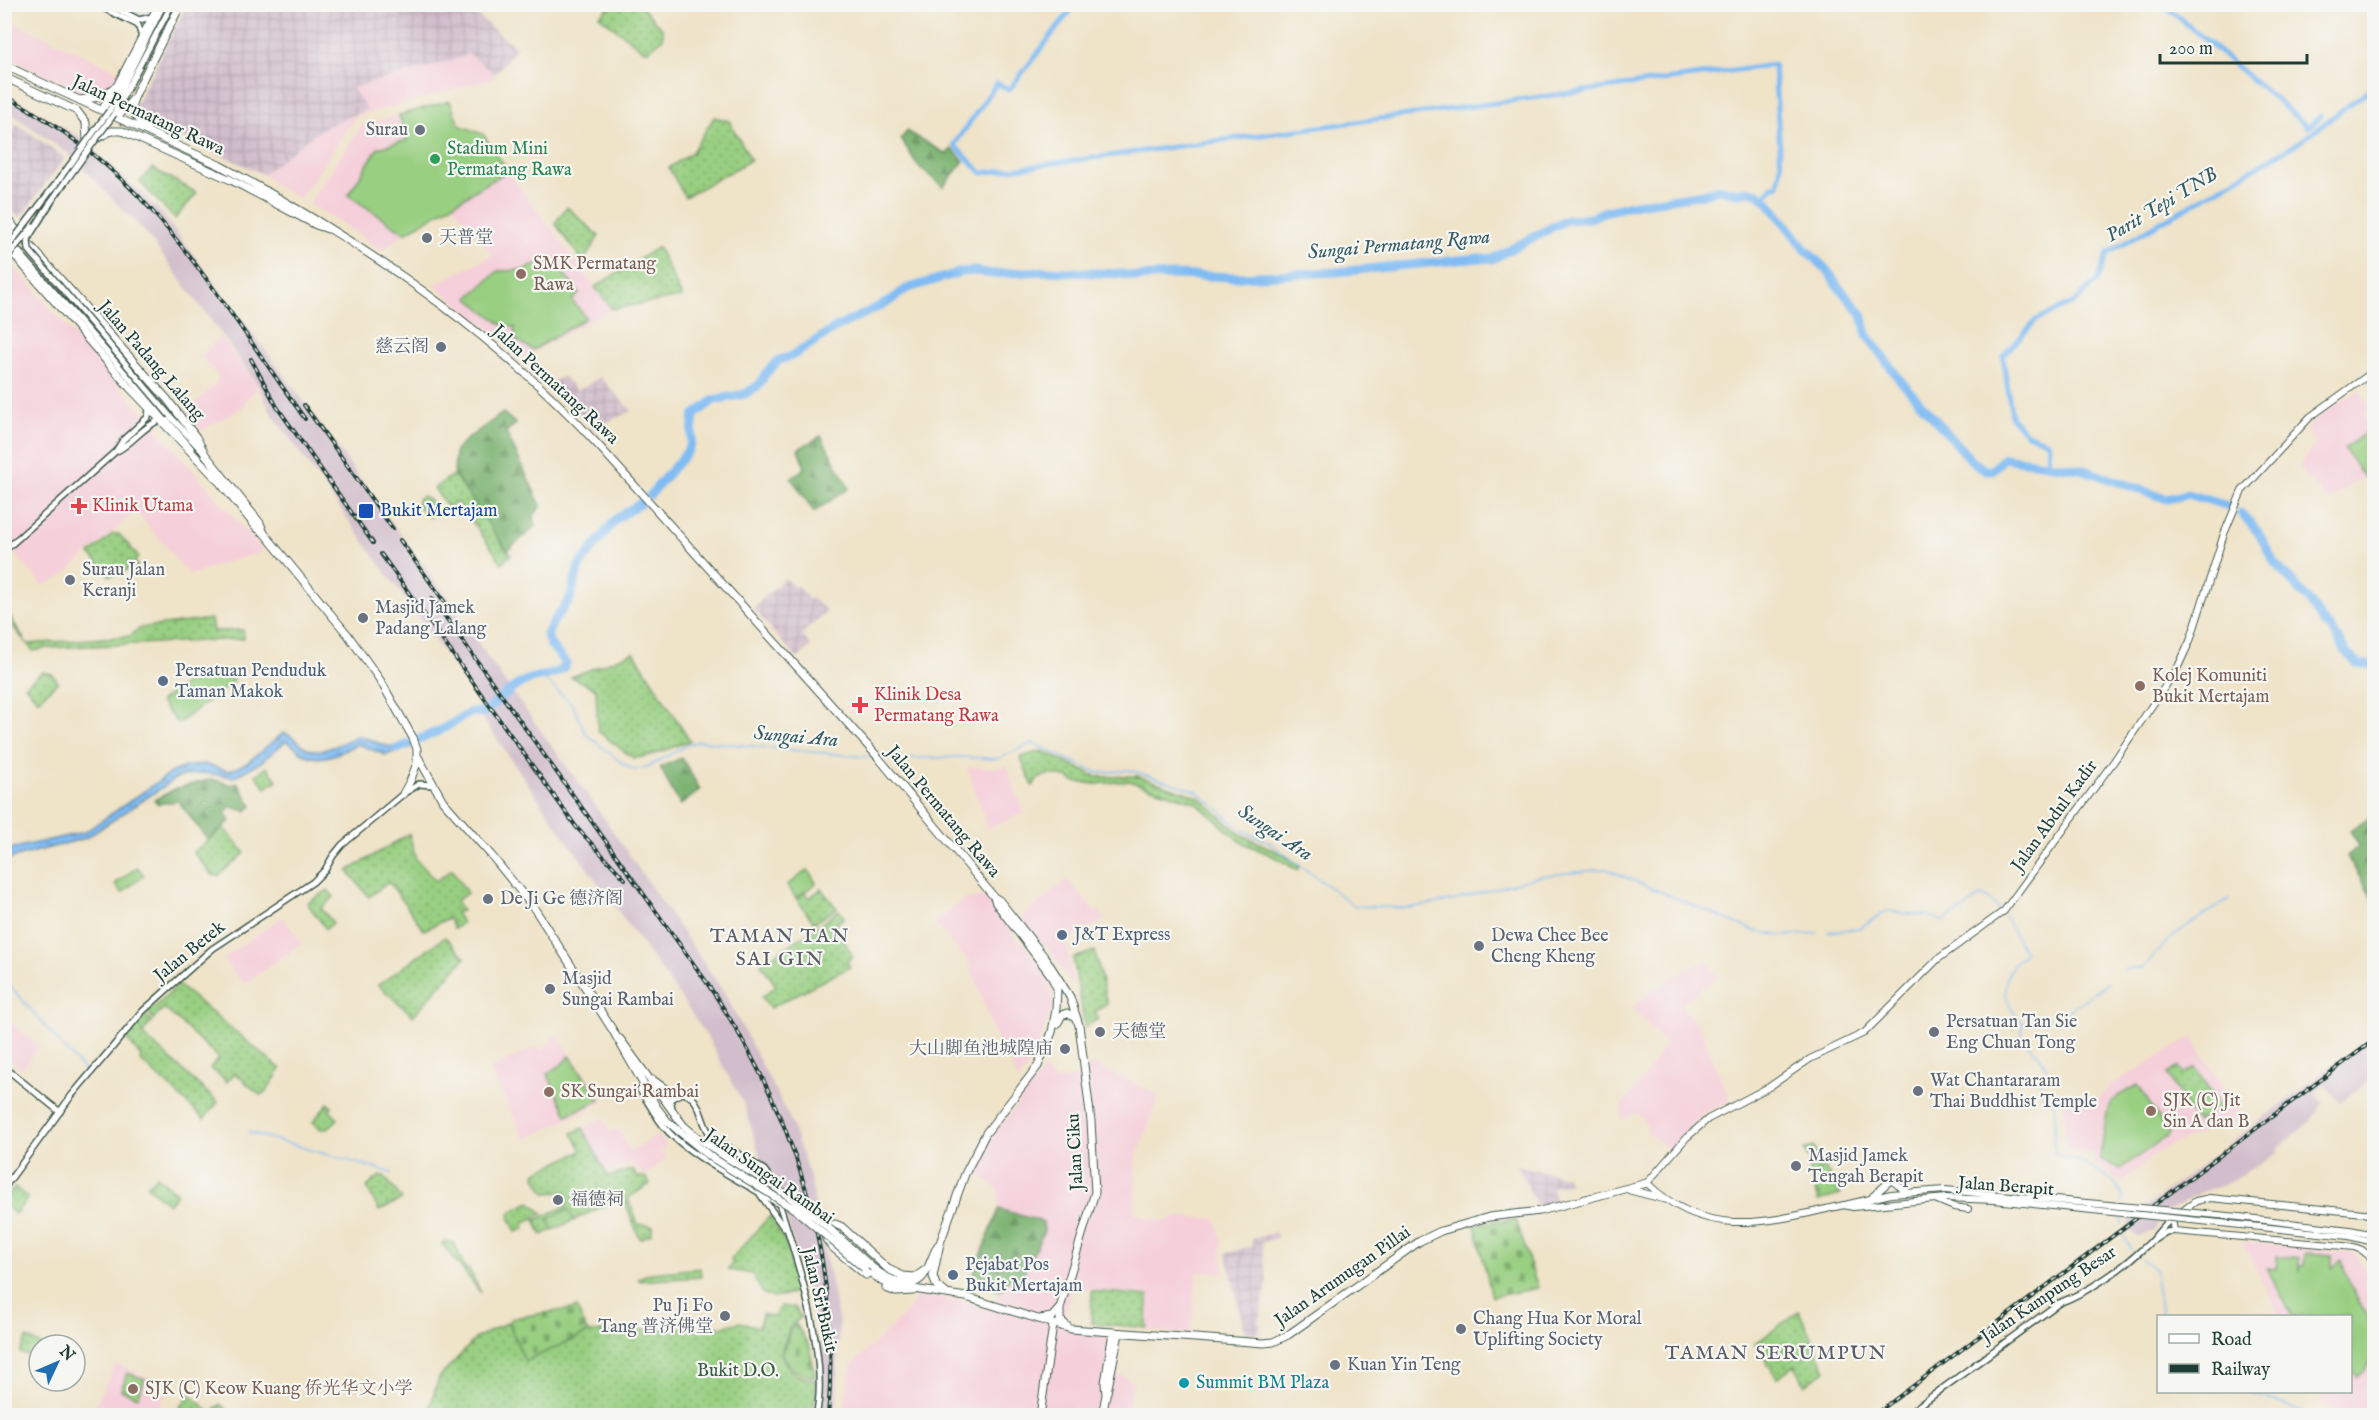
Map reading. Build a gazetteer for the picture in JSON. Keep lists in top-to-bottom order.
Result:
{
  "streets": {
    "main road": [
      "Jalan Permatang Rawa",
      "Jalan Padang Lalang",
      "Jalan Abdul Kadir",
      "Jalan Ciku",
      "Jalan Sungai Rambai",
      "Jalan Berapit",
      "Jalan Arumugan Pillai"
    ],
    "street": ["Jalan Betek", "Jalan Kampung Besar", "Jalan Sri Bukit"]
  },
  "crossings": [
    ["Jalan Permatang Rawa", "Jalan Ciku"],
    ["Jalan Padang Lalang", "Jalan Sungai Rambai"],
    ["Jalan Abdul Kadir", "Jalan Berapit"],
    ["Jalan Abdul Kadir", "Jalan Arumugan Pillai"],
    ["Jalan Betek", "Jalan Sungai Rambai"],
    ["Jalan Sungai Rambai", "Jalan Arumugan Pillai"],
    ["Jalan Sungai Rambai", "Jalan Sri Bukit"],
    ["Jalan Berapit", "Jalan Arumugan Pillai"]
  ],
  "districts": ["TAMAN TAN SAI GIN", "TAMAN SERUMPUN"],
  "water": ["Parit Tepi TNB", "Sungai Permatang Rawa", "Sungai Ara"],
  "parks": ["Bukit D.O."],
  "places": {
    "other": [
      "Surau",
      "Stadium Mini Permatang Rawa",
      "天普堂",
      "SMK Permatang Rawa",
      "慈云阁",
      "Surau Jalan Keranji",
      "Masjid Jamek Padang Lalang",
      "Persatuan Penduduk Taman Makok",
      "Kolej Komuniti Bukit Mertajam",
      "De Ji Ge 德济阁",
      "J&T Express",
      "Dewa Chee Bee Cheng Kheng",
      "Masjid Sungai Rambai",
      "天德堂",
      "Persatuan Tan Sie Eng Chuan Tong",
      "大山脚鱼池城隍庙",
      "Wat Chantararam Thai Buddhist Temple",
      "SK Sungai Rambai",
      "SJK (C) Jit Sin A dan B",
      "Masjid Jamek Tengah Berapit",
      "福德祠",
      "Pejabat Pos Bukit Mertajam",
      "Pu Ji Fo Tang 普济佛堂",
      "Chang Hua Kor Moral Uplifting Society",
      "Kuan Yin Teng",
      "Summit BM Plaza",
      "SJK (C) Keow Kuang 侨光华文小学"
    ],
    "health": ["Klinik Utama", "Klinik Desa Permatang Rawa"],
    "transit": ["Bukit Mertajam"]
  },
  "legend": ["Road", "Railway"],
  "scale_bar": "200 m",
  "north": "top right"
}
